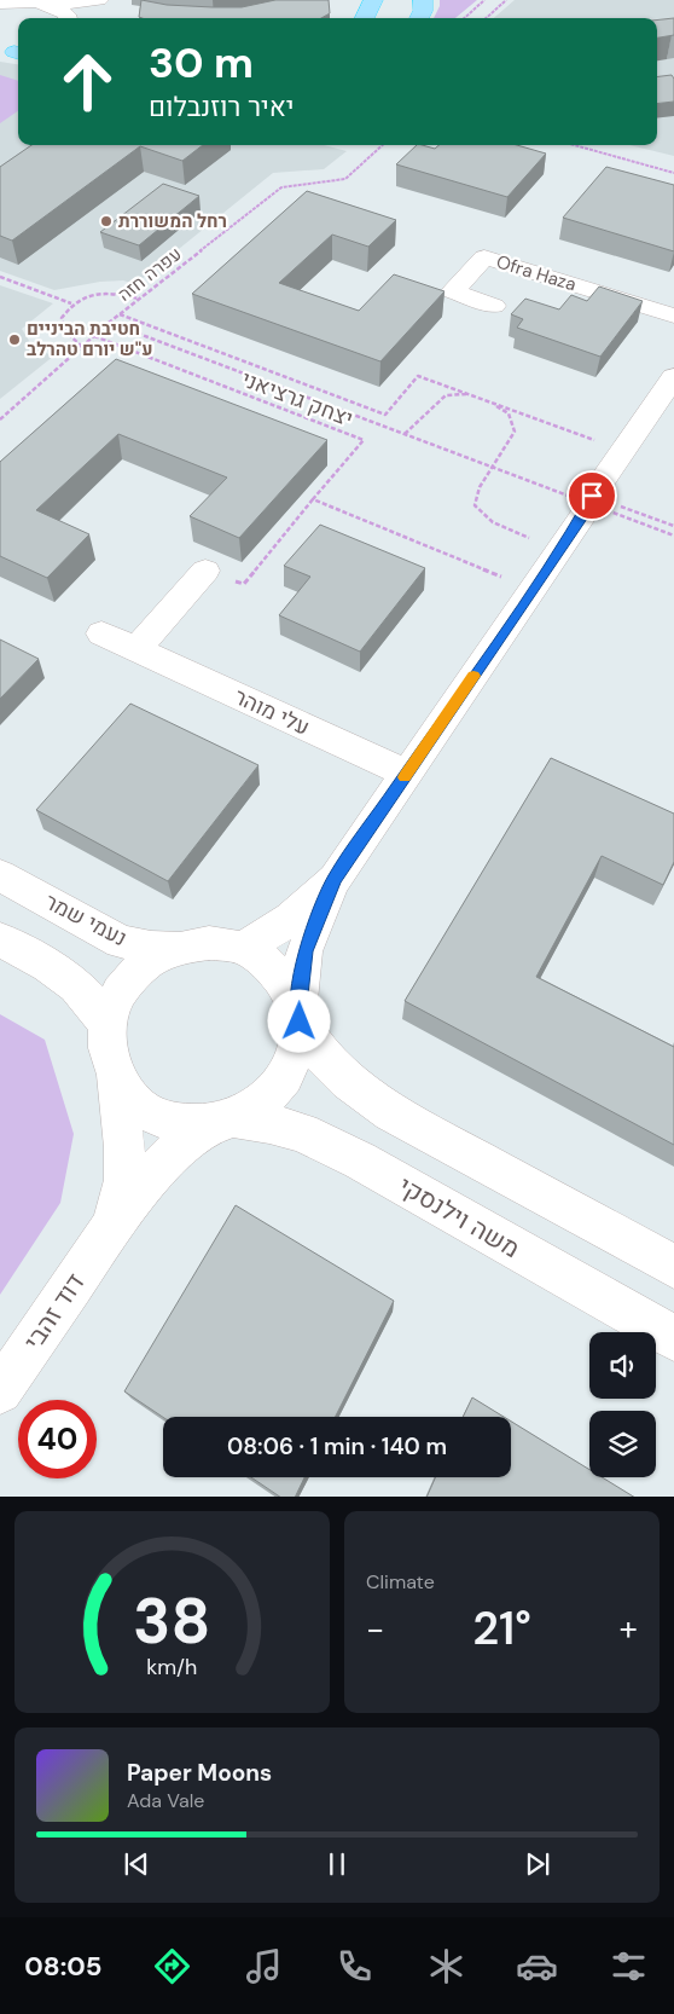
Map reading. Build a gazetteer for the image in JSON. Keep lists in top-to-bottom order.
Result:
{
  "streets": {
    "street": [
      "Ofra Haza",
      "עלי מוהר",
      "נעמי שמר",
      "משה וילנסקי",
      "דוד זהבי"
    ],
    "path": ["עפרה חזה", "יצחק גרציאני"]
  },
  "crossings": [
    ["עפרה חזה", "יצחק גרציאני"],
    ["נעמי שמר", "משה וילנסקי"],
    ["נעמי שמר", "דוד זהבי"],
    ["משה וילנסקי", "דוד זהבי"]
  ],
  "places": ["רחל המשוררת", "חטיבת הביניים ע\"ש יורם טהרלב"],
  "page": {
    "turn": ["30 m", "יאיר רוזנבלום"],
    "limit": "40",
    "trip": "08:06 · 1 min · 140 m",
    "tile": "Climate",
    "heat": ["−", "21°", "+"],
    "song": ["Paper Moons", "Ada Vale"],
    "tabs": "08:05",
    "gauge": ["38", "km/h"]
  }
}
